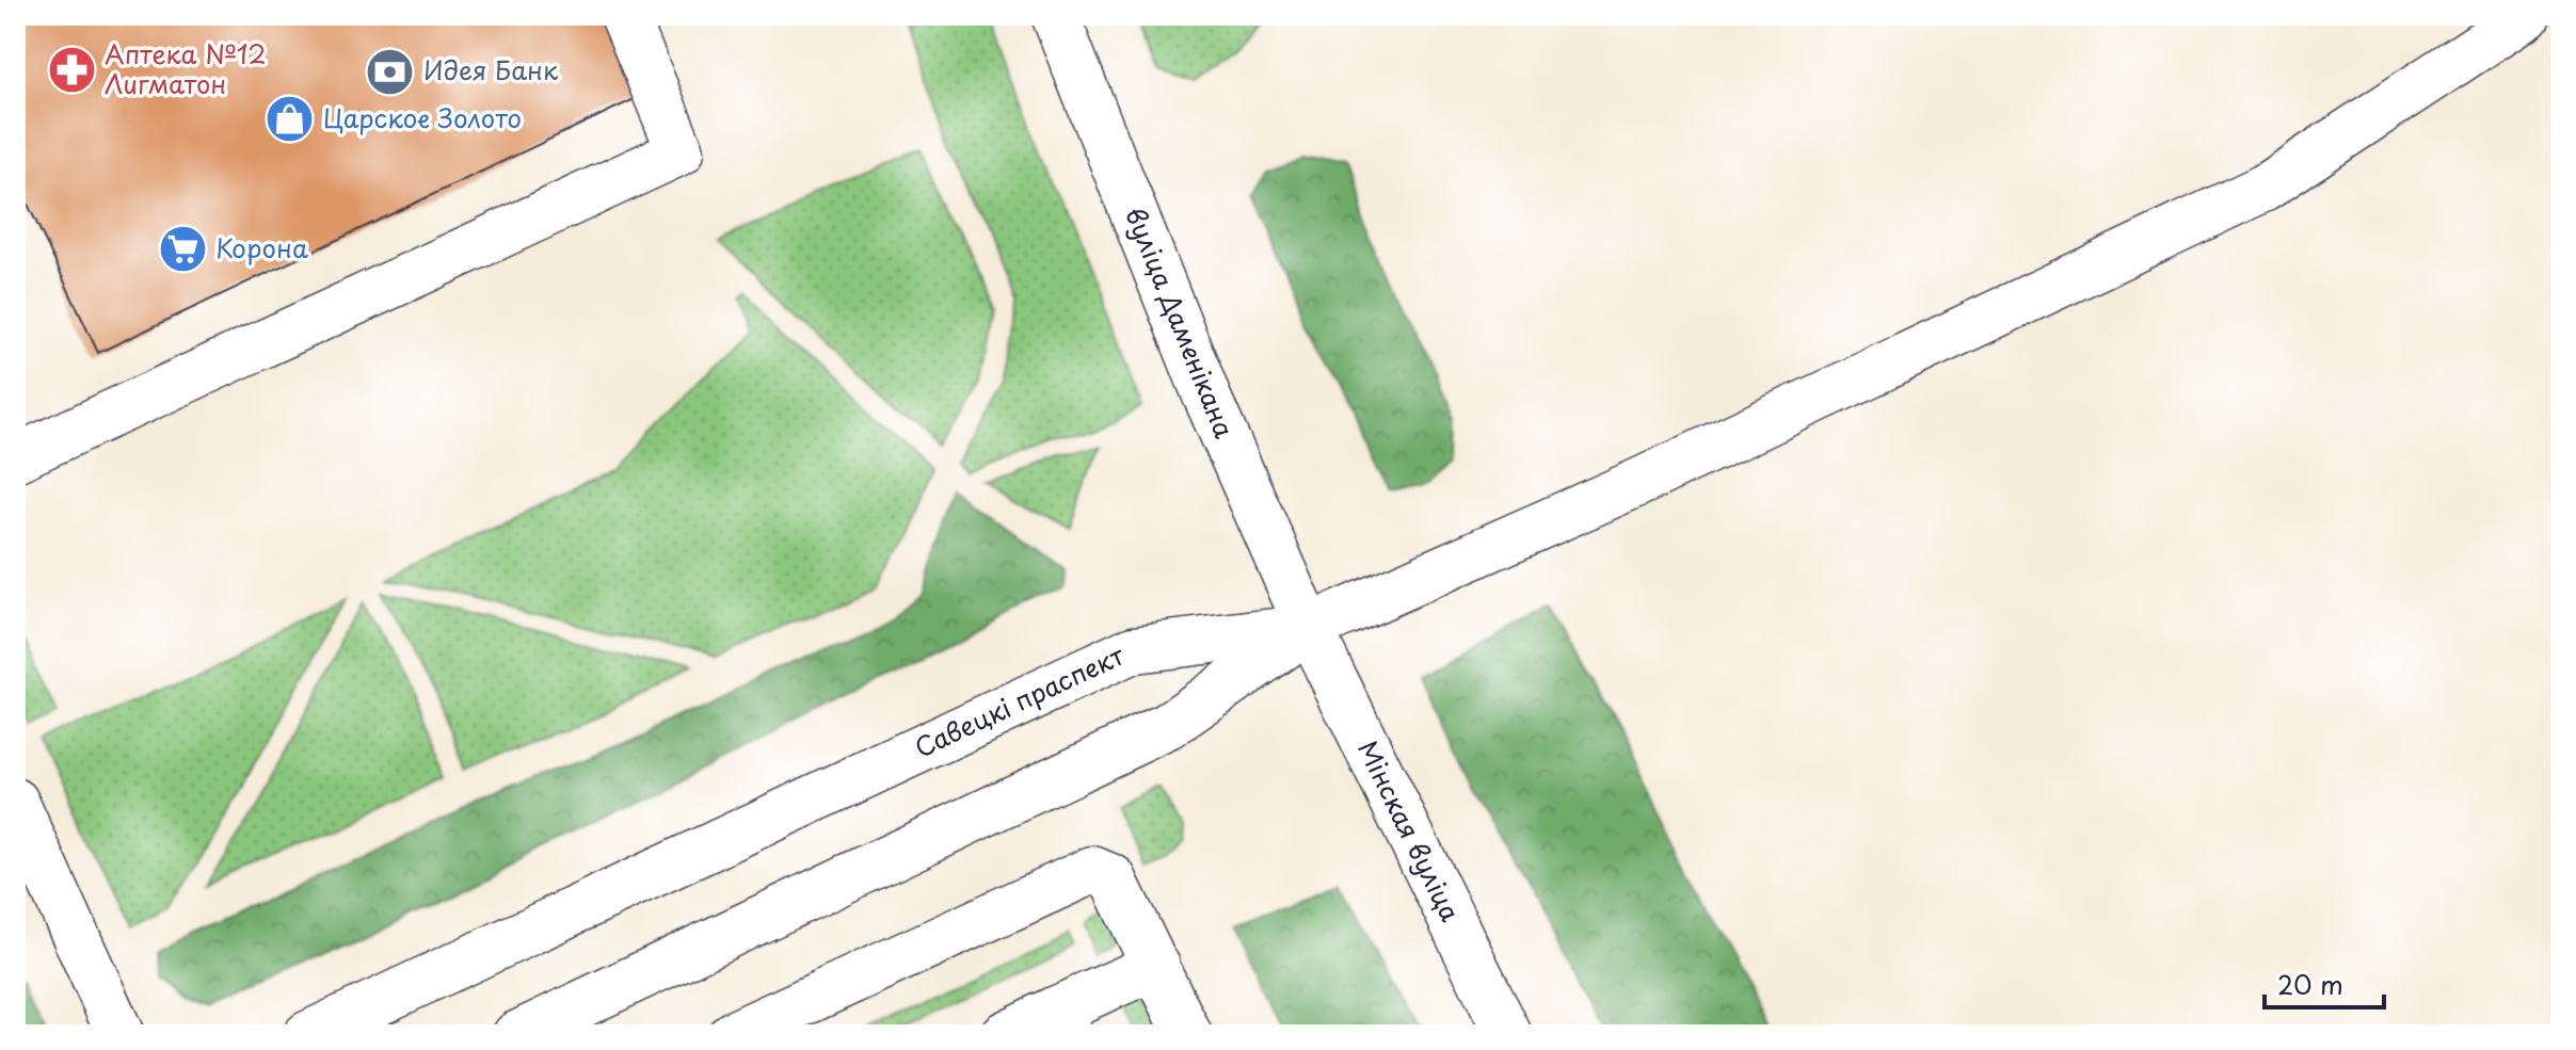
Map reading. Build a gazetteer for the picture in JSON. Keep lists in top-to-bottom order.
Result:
{
  "streets": {
    "main road": ["вуліца Даменікана", "Савецкі праспект", "Мінская вуліца"]
  },
  "crossings": [
    ["вуліца Даменікана", "Савецкі праспект"],
    ["вуліца Даменікана", "Мінская вуліца"],
    ["Савецкі праспект", "Мінская вуліца"]
  ],
  "places": {
    "pharmacy": ["Аптека №12 Лигматон"],
    "bank": ["Идея Банк"],
    "shop": ["Царское Золото"],
    "supermarket": ["Корона"]
  },
  "scale_bar": "20 m"
}
